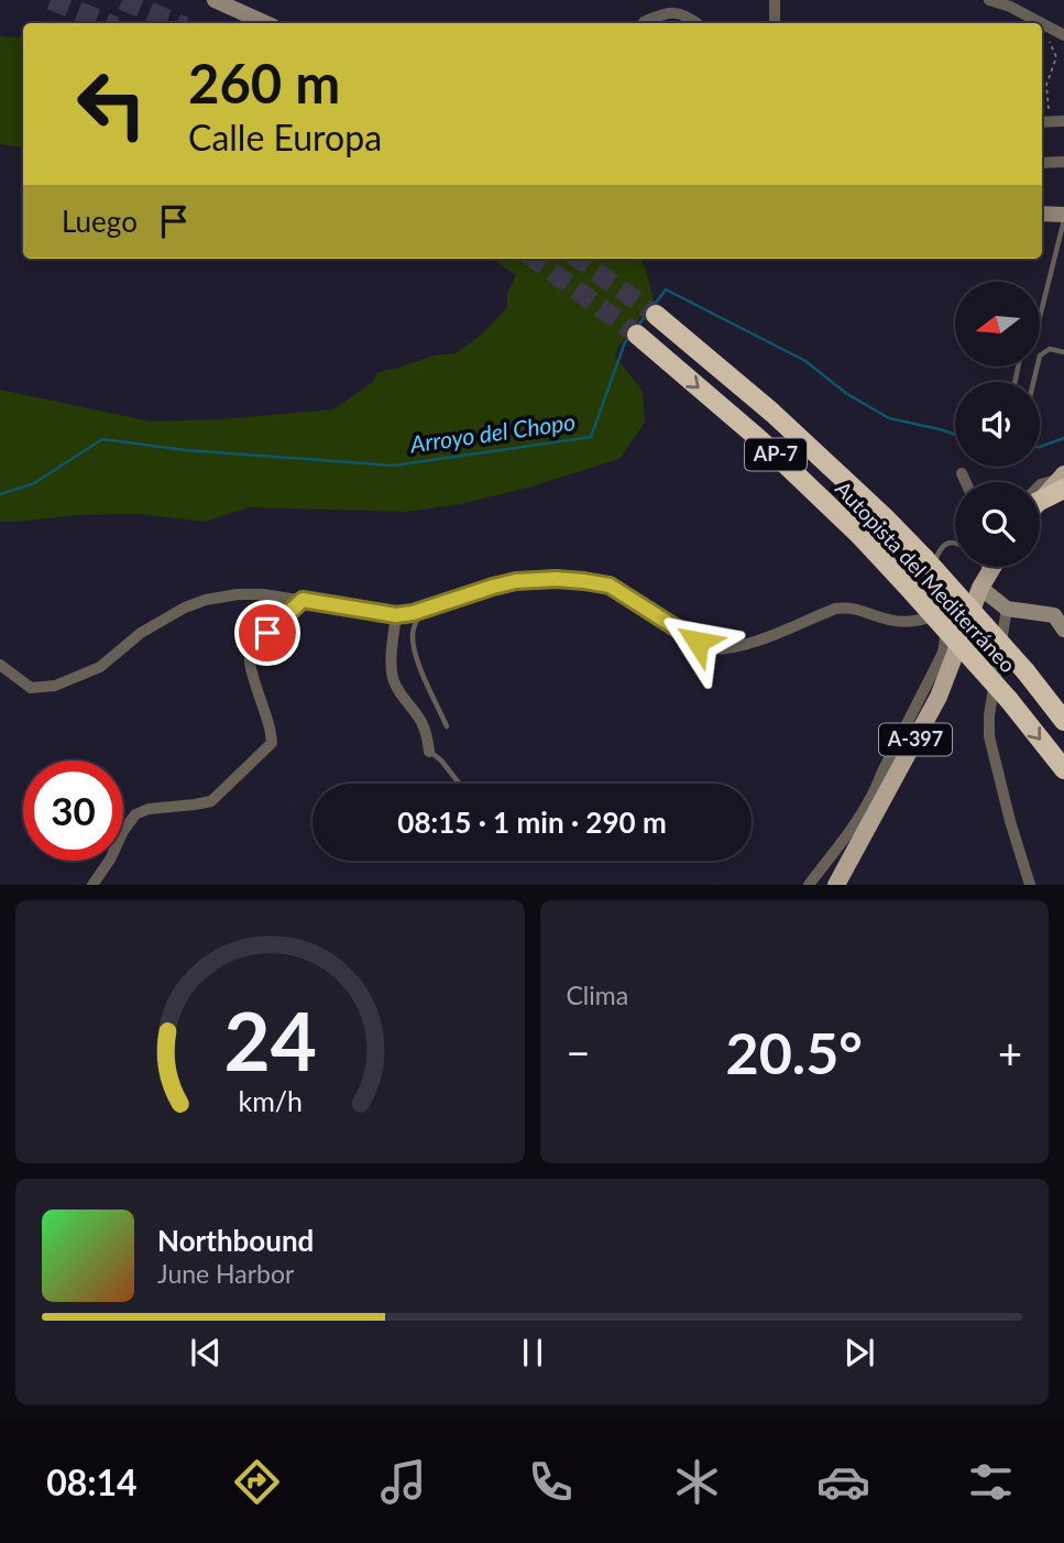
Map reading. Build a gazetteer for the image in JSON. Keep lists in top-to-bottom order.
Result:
{
  "streets": {
    "highway": ["AP-7", "Autopista del Mediterráneo"],
    "main road": ["A-397"]
  },
  "water": ["Arroyo del Chopo"],
  "north": "left",
  "page": {
    "turn": ["260 m", "Calle Europa"],
    "then": "Luego",
    "limit": "30",
    "trip": "08:15 · 1 min · 290 m",
    "tile": "Clima",
    "heat": ["−", "20.5°", "+"],
    "song": ["Northbound", "June Harbor"],
    "tabs": "08:14",
    "gauge": ["24", "km/h"]
  }
}
